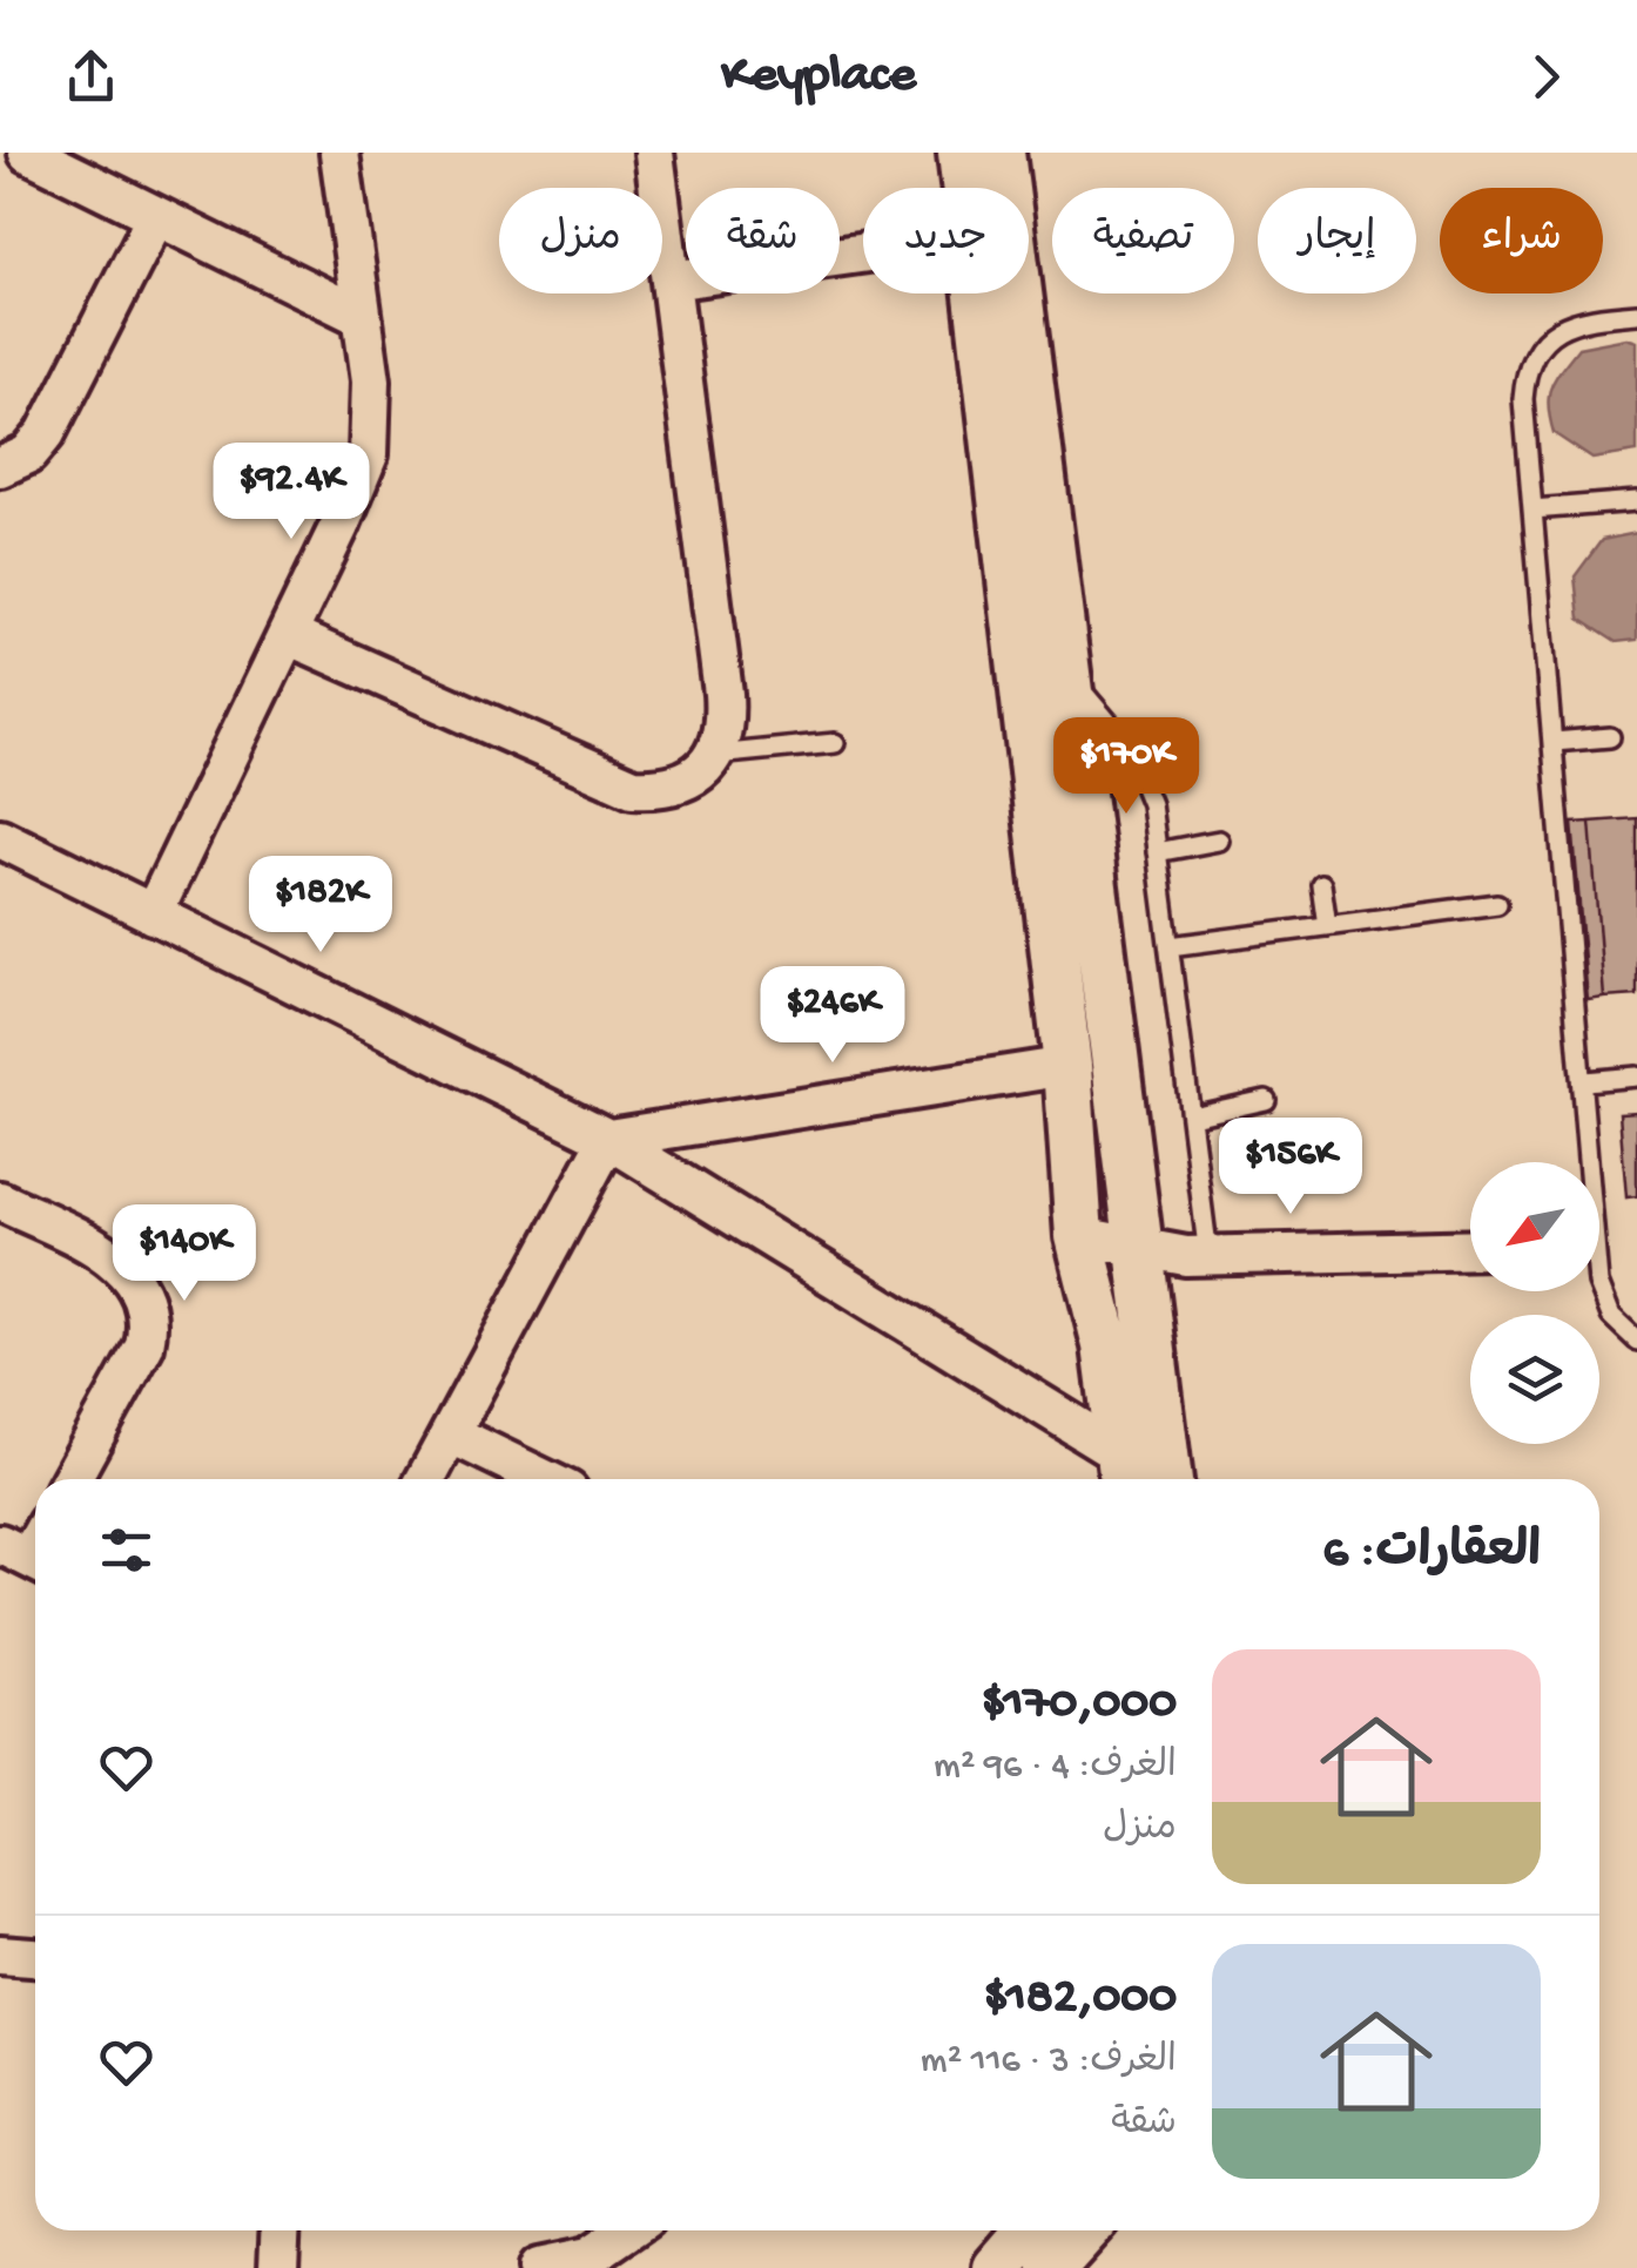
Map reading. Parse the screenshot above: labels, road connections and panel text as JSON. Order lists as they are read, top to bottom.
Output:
{
  "north": "bottom left",
  "page": {
    "header": "Keyplace",
    "chip": [
      "شراء",
      "إيجار",
      "تصفية",
      "جديد",
      "شقة",
      "منزل"
    ],
    "price": [
      "$92.4K",
      "$170K",
      "$182K",
      "$246K",
      "$156K",
      "$140K"
    ],
    "heading": "العقارات: 6",
    "list": [
      {
        "name": "$170,000",
        "note": "الغرف: 4 · 96 m² · منزل"
      },
      {
        "name": "$182,000",
        "note": "الغرف: 3 · 116 m² · شقة"
      }
    ]
  }
}
